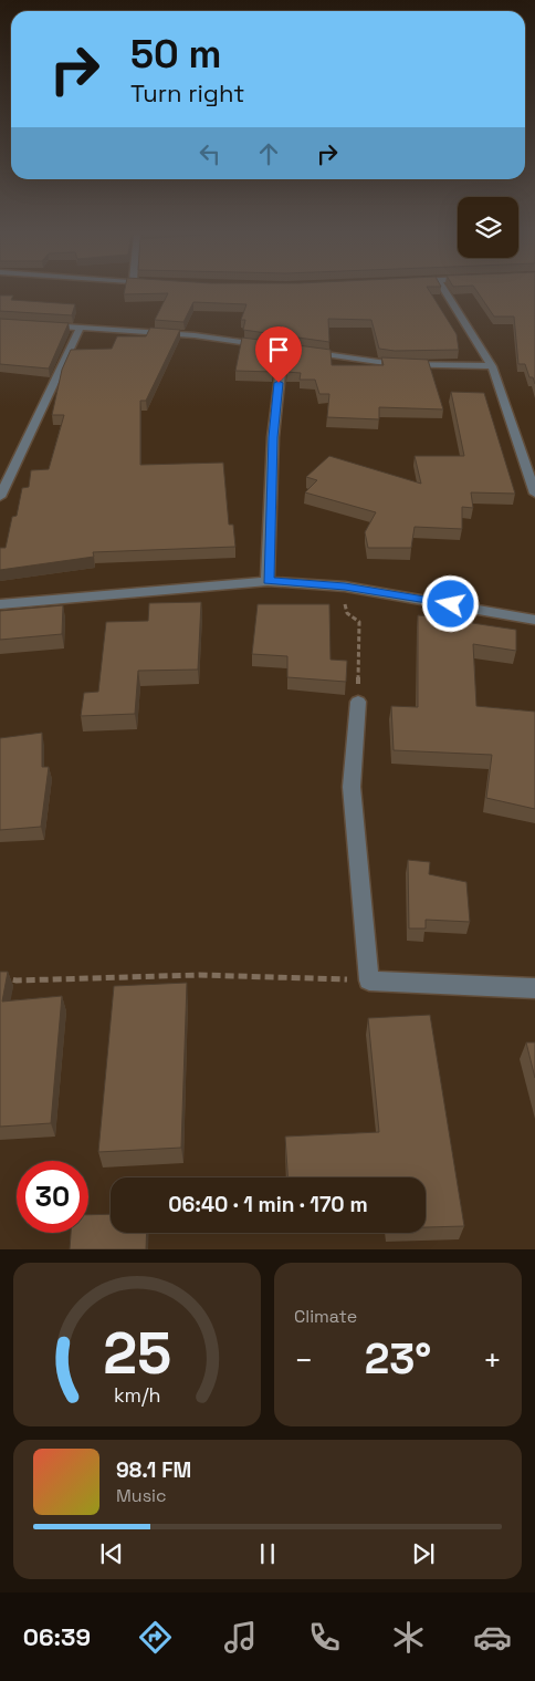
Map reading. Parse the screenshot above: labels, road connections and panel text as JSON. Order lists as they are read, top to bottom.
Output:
{
  "page": {
    "turn": ["50 m", "Turn right"],
    "limit": "30",
    "trip": "06:40 · 1 min · 170 m",
    "tile": "Climate",
    "heat": ["−", "23°", "+"],
    "song": ["98.1 FM", "Music"],
    "tabs": "06:39",
    "gauge": ["25", "km/h"]
  }
}
